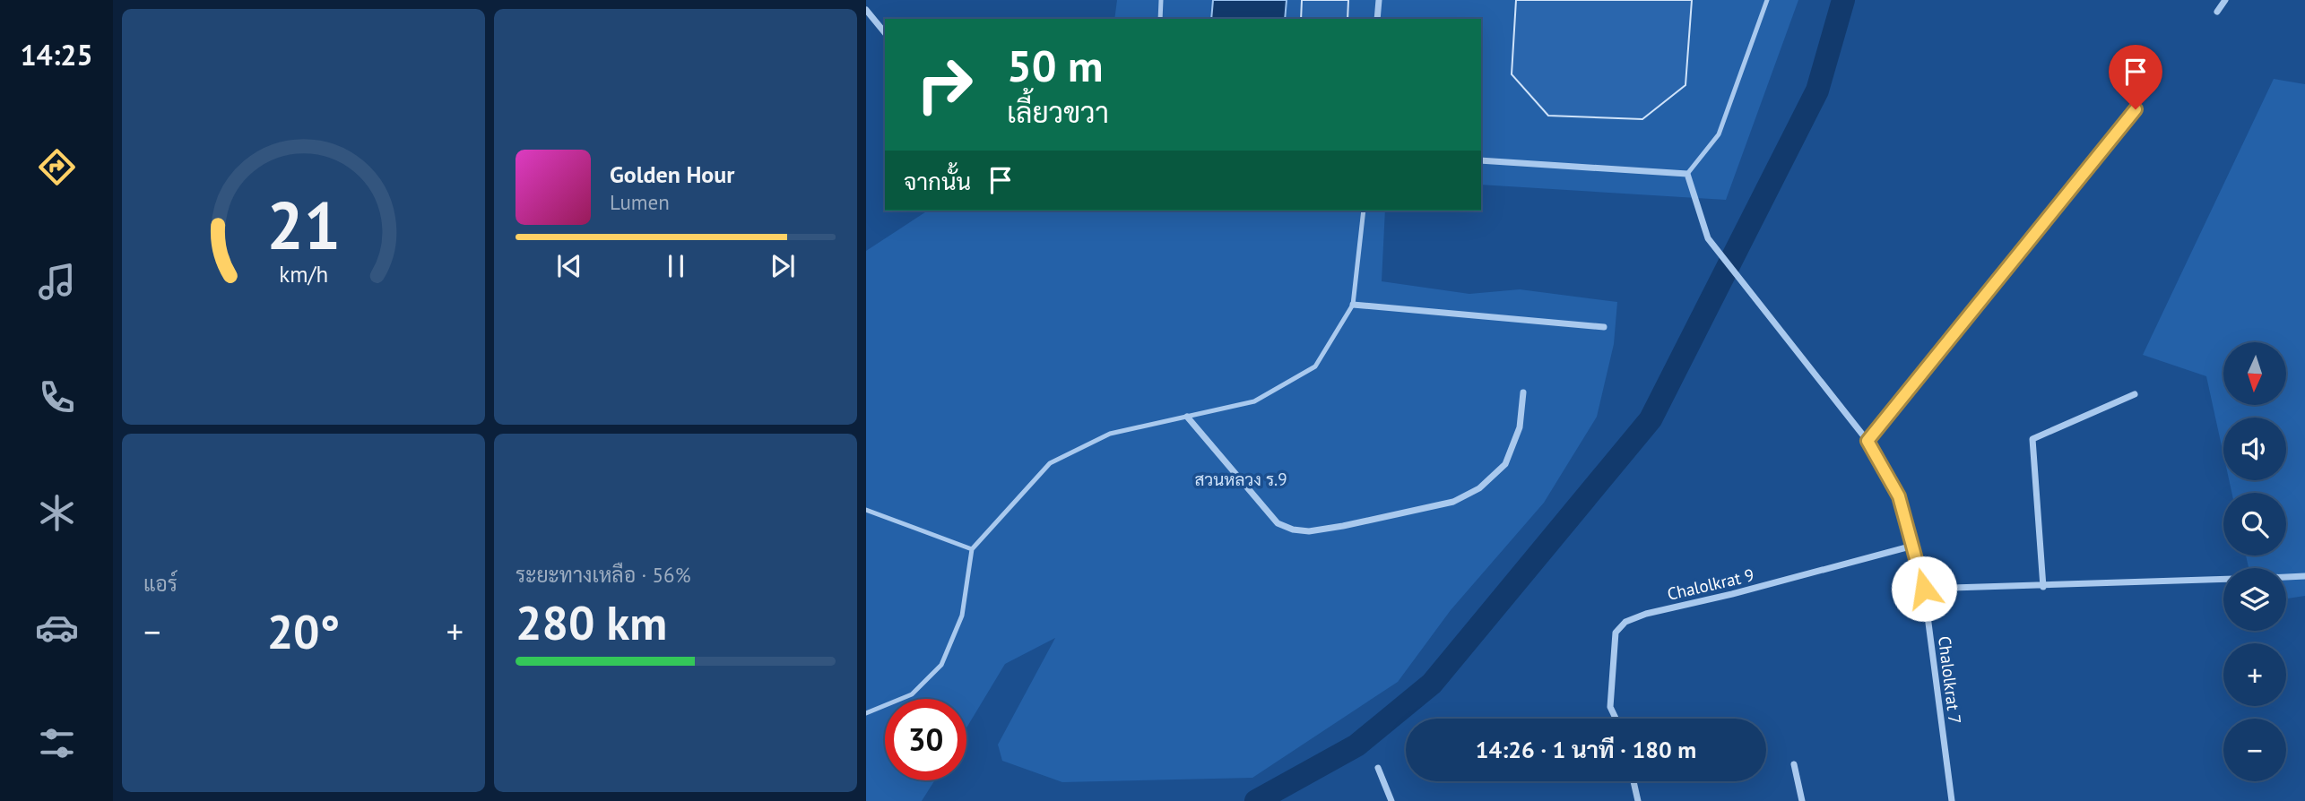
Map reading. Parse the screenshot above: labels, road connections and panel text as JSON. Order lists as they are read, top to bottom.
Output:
{
  "streets": {
    "street": ["Chalolkrat 9", "Chalolkrat 7"]
  },
  "crossings": [
    ["Chalolkrat 9", "Chalolkrat 7"]
  ],
  "parks": ["สวนหลวง ร.9"],
  "north": "bottom",
  "page": {
    "tabs": "14:25",
    "turn": ["50 m", "เลี้ยวขวา"],
    "song": ["Golden Hour", "Lumen"],
    "then": "จากนั้น",
    "map_buttons": ["+", "−"],
    "tile": [
      "แอร์",
      ["ระยะทางเหลือ · 56%", "280 km"]
    ],
    "heat": ["−", "20°", "+"],
    "limit": "30",
    "trip": "14:26 · 1 นาที · 180 m",
    "gauge": ["21", "km/h"]
  }
}
